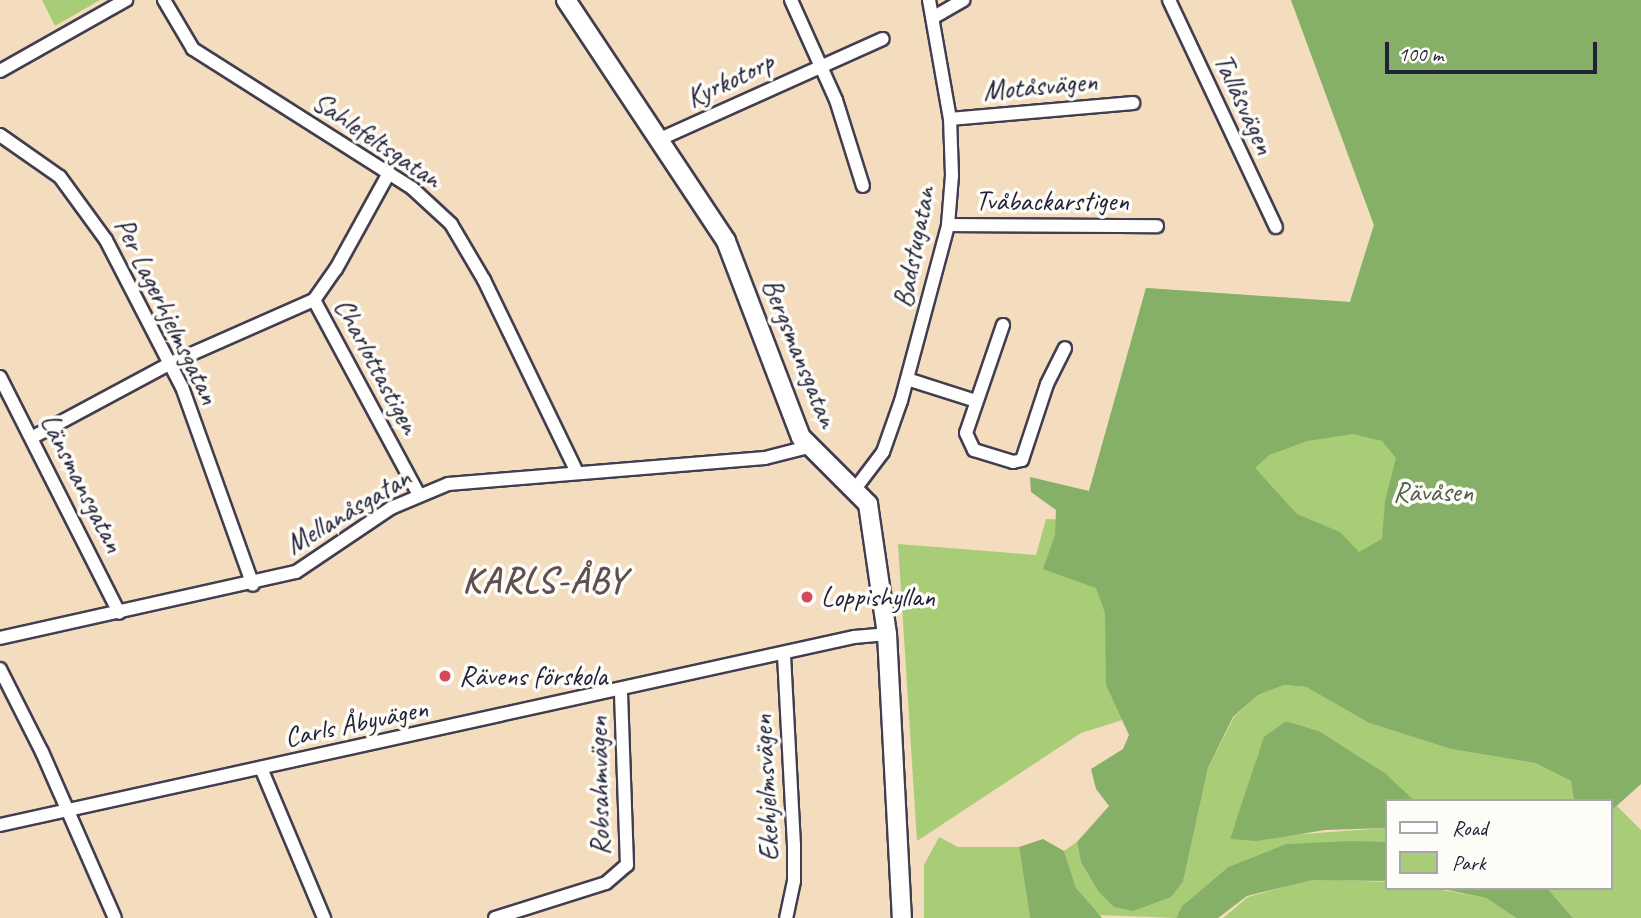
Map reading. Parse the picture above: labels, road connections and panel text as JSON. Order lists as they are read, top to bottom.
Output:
{
  "streets": {
    "street": [
      "Kyrkotorp",
      "Motåsvägen",
      "Tallåsvägen",
      "Sahlefeltsgatan",
      "Tvåbackarstigen",
      "Badstugatan",
      "Per Lagerhjelmsgatan",
      "Bergsmansgatan",
      "Charlottastigen",
      "Länsmansgatan",
      "Mellanåsgatan",
      "Carls Åbyvägen",
      "Robsahmvägen",
      "Ekehjelmsvägen"
    ]
  },
  "crossings": [
    ["Kyrkotorp", "Bergsmansgatan"],
    ["Motåsvägen", "Badstugatan"],
    ["Sahlefeltsgatan", "Mellanåsgatan"],
    ["Tvåbackarstigen", "Badstugatan"],
    ["Badstugatan", "Bergsmansgatan"],
    ["Per Lagerhjelmsgatan", "Mellanåsgatan"],
    ["Bergsmansgatan", "Mellanåsgatan"],
    ["Bergsmansgatan", "Carls Åbyvägen"],
    ["Charlottastigen", "Mellanåsgatan"],
    ["Länsmansgatan", "Mellanåsgatan"],
    ["Carls Åbyvägen", "Robsahmvägen"],
    ["Carls Åbyvägen", "Ekehjelmsvägen"]
  ],
  "districts": ["KARLS-ÅBY"],
  "parks": ["Rävåsen"],
  "places": ["Loppishyllan", "Rävens förskola"],
  "legend": ["Road", "Park"],
  "scale_bar": "100 m"
}
